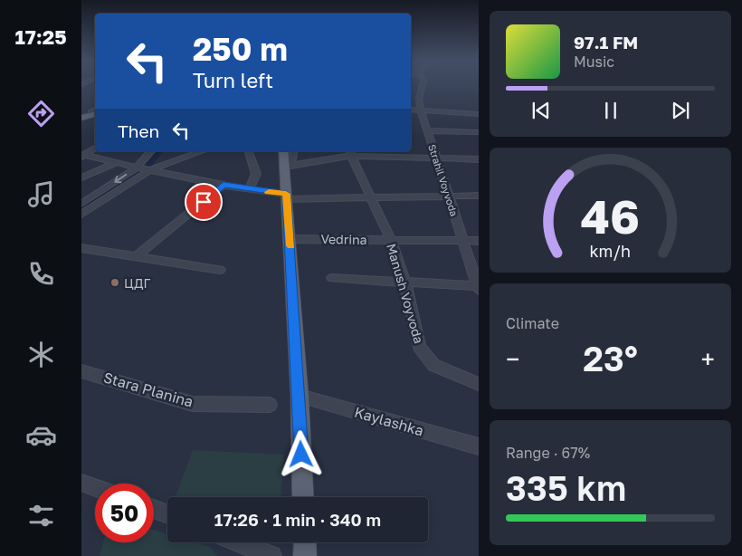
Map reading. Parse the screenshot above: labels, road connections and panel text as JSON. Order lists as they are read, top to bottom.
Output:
{
  "streets": {
    "street": [
      "Strahil Voyvoda",
      "Vedrina",
      "Manush Voyvoda",
      "Stara Planina",
      "Kaylashka"
    ]
  },
  "crossings": [
    ["Strahil Voyvoda", "Vedrina"],
    ["Vedrina", "Manush Voyvoda"]
  ],
  "places": ["ЦДГ"],
  "page": {
    "tabs": "17:25",
    "turn": ["250 m", "Turn left"],
    "song": ["97.1 FM", "Music"],
    "then": "Then",
    "tile": [
      "Climate",
      ["Range · 67%", "335 km"]
    ],
    "heat": ["−", "23°", "+"],
    "limit": "50",
    "trip": "17:26 · 1 min · 340 m",
    "gauge": ["46", "km/h"]
  }
}
